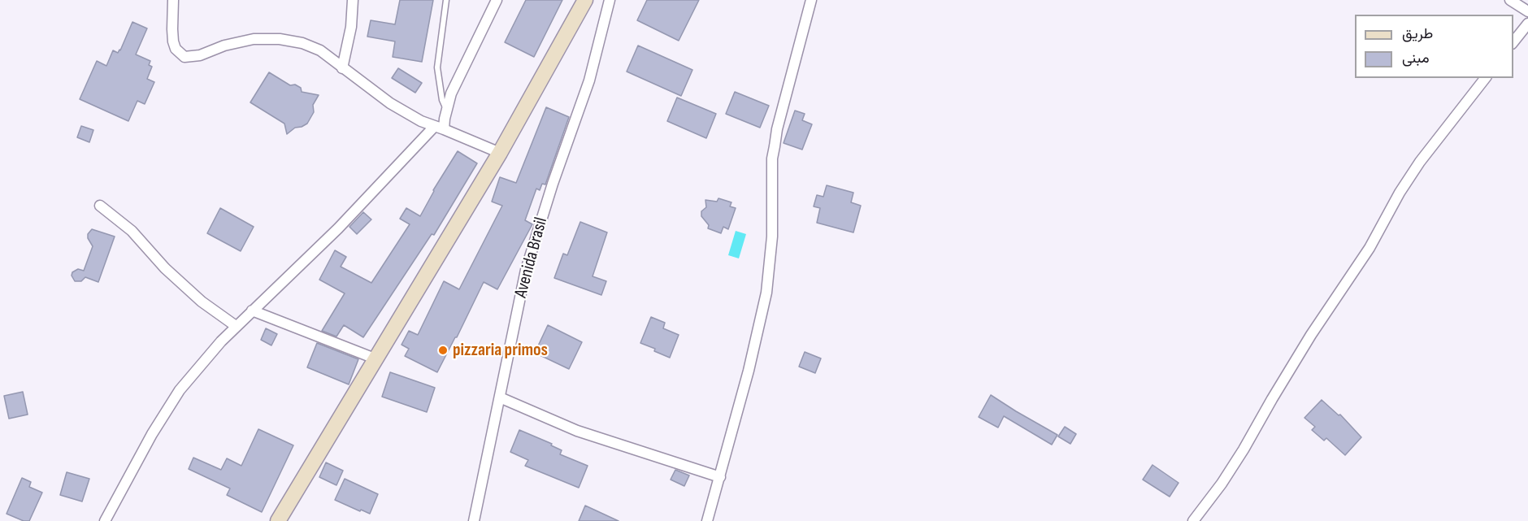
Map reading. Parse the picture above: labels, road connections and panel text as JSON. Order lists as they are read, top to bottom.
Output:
{
  "streets": {
    "street": ["Avenida Brasil"]
  },
  "places": ["pizzaria primos"],
  "legend": ["طريق", "مبنى"]
}
